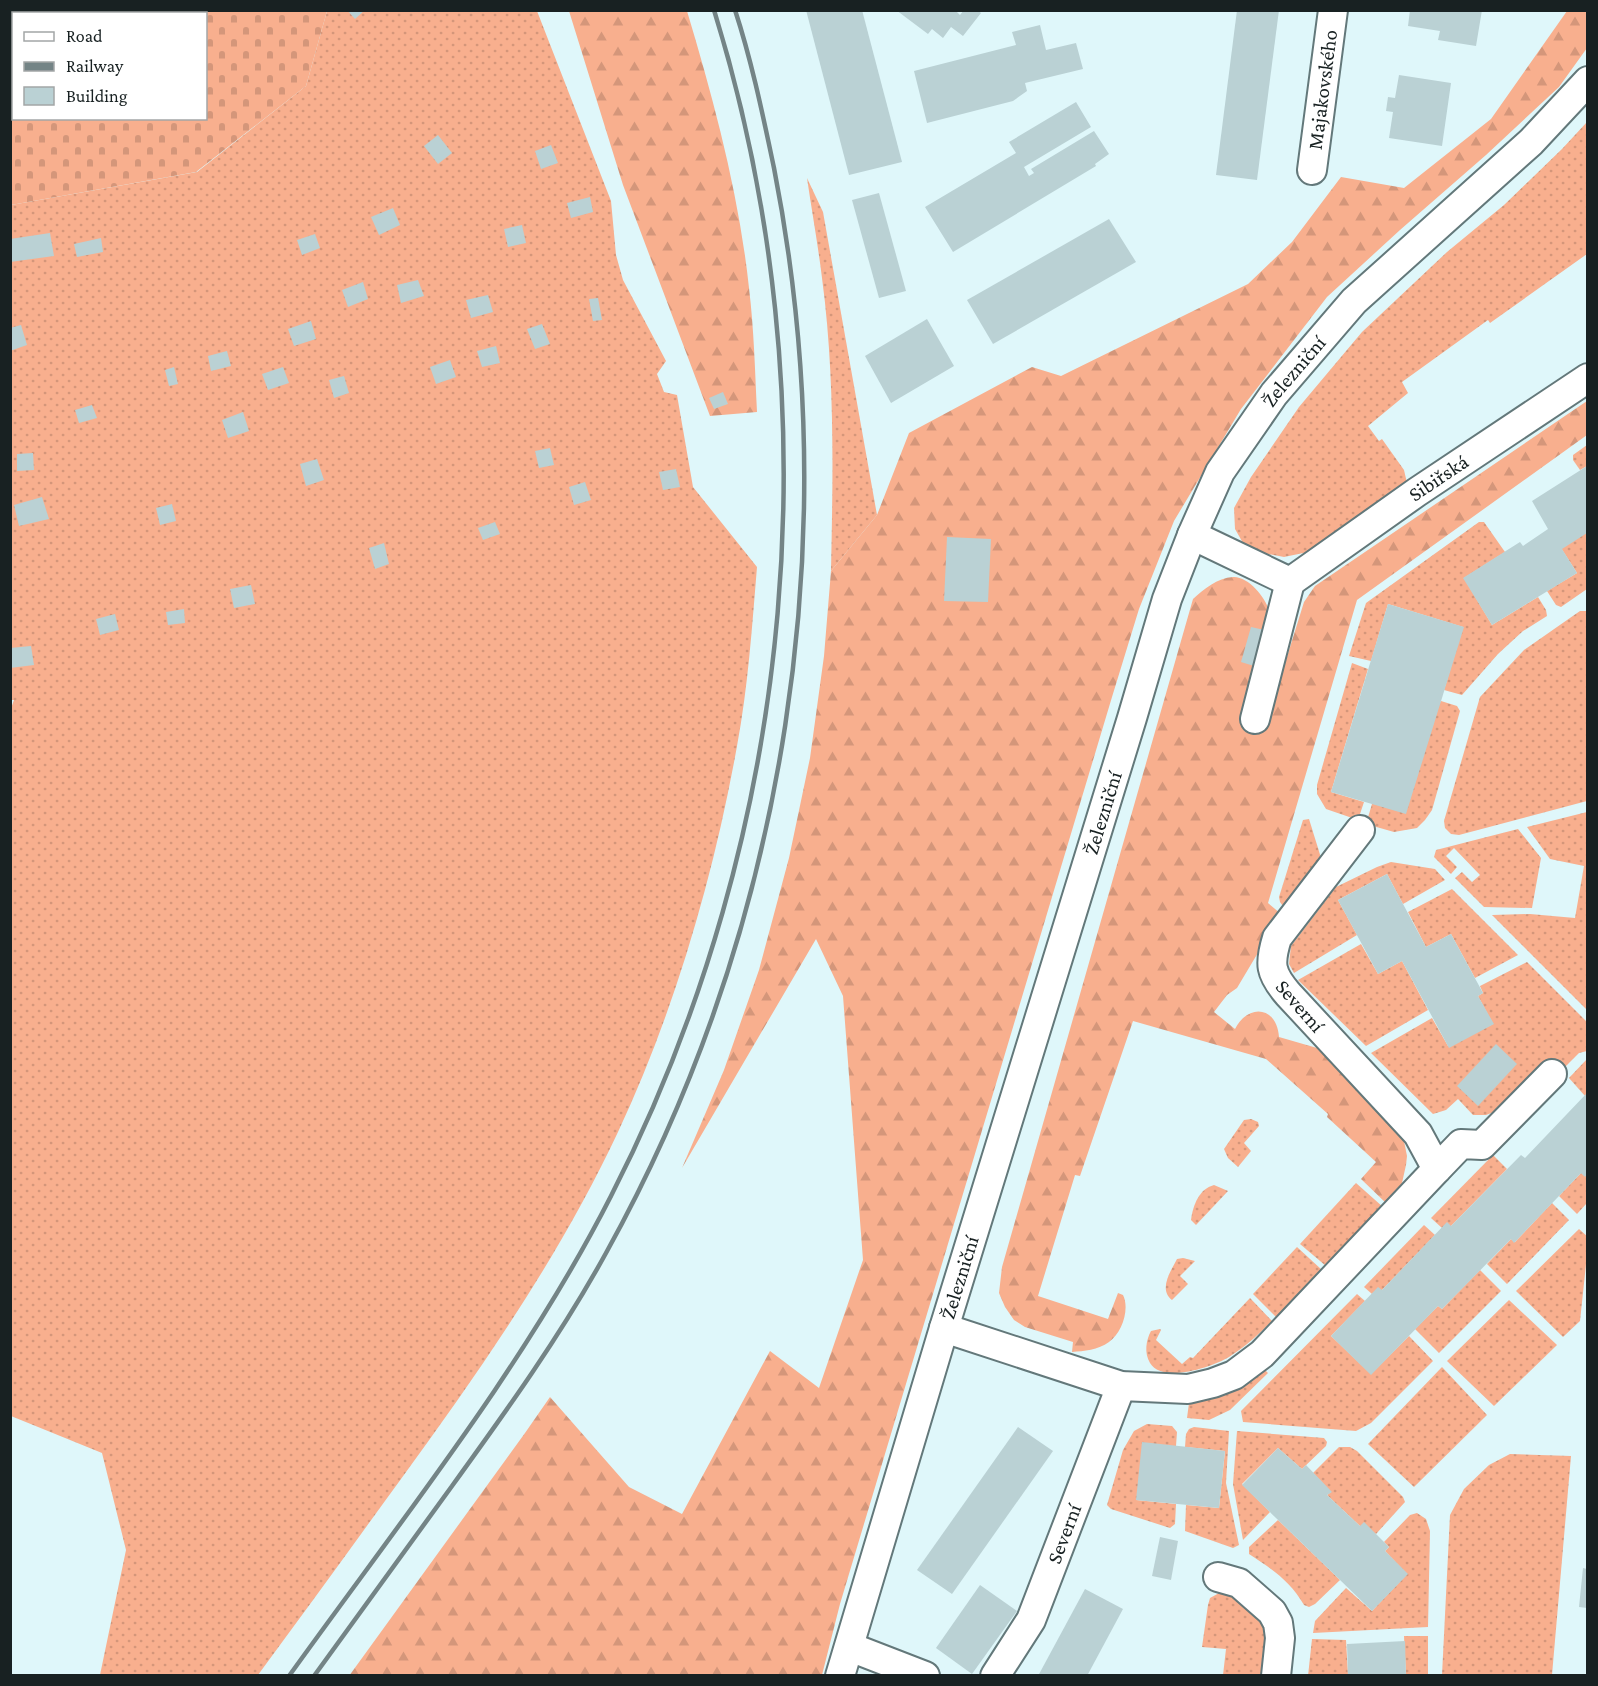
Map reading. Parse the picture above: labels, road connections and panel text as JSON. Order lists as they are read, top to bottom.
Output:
{
  "streets": {
    "street": [
      "Majakovského",
      "Železniční",
      "Sibiřská",
      "Severní"
    ]
  },
  "legend": ["Road", "Railway", "Building"]
}
